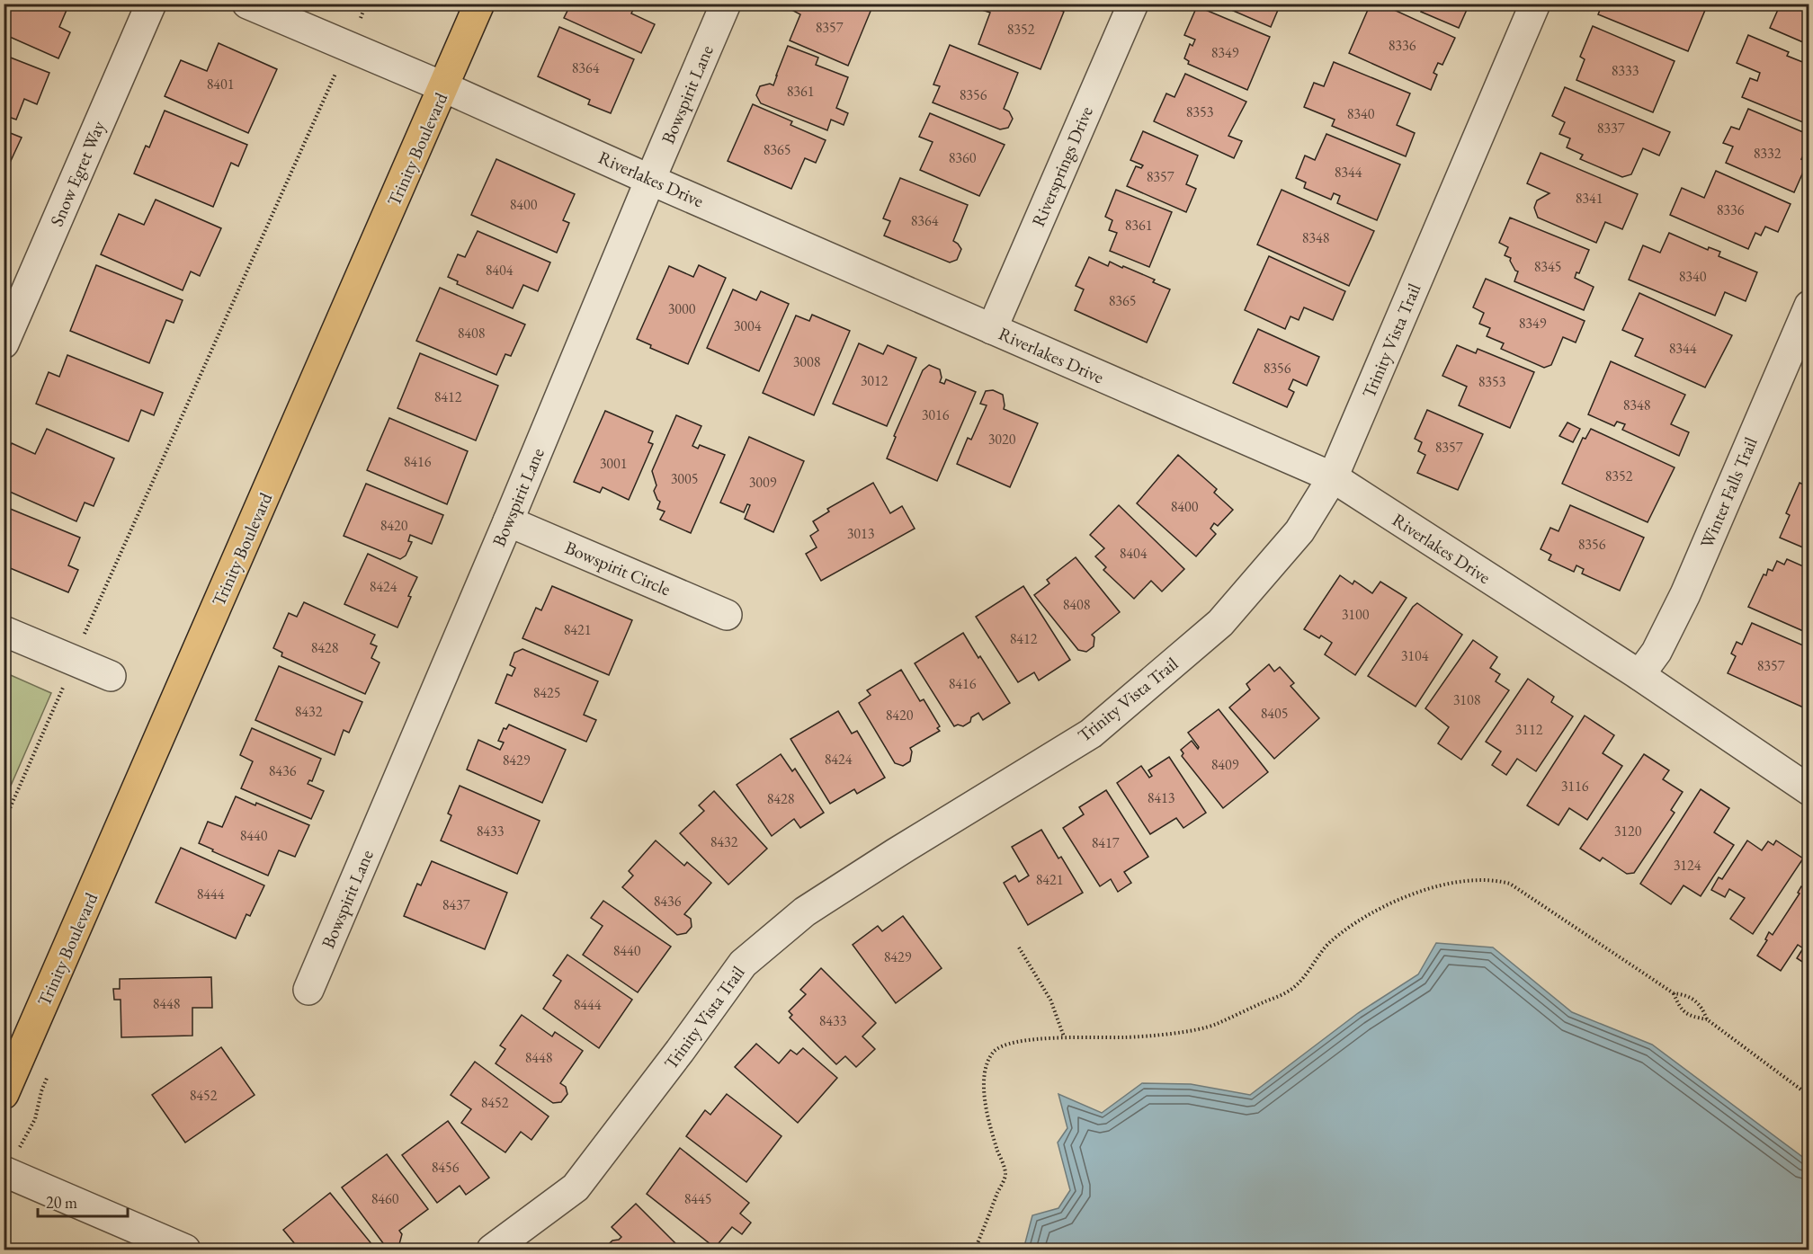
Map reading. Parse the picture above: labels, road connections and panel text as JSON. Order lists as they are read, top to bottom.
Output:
{
  "streets": {
    "main road": ["Trinity Boulevard"],
    "street": [
      "Bowspirit Lane",
      "Riversprings Drive",
      "Snow Egret Way",
      "Riverlakes Drive",
      "Trinity Vista Trail",
      "Winter Falls Trail",
      "Bowspirit Circle"
    ]
  },
  "crossings": [
    ["Bowspirit Lane", "Riverlakes Drive"],
    ["Bowspirit Lane", "Bowspirit Circle"],
    ["Trinity Boulevard", "Riverlakes Drive"],
    ["Riversprings Drive", "Riverlakes Drive"],
    ["Riverlakes Drive", "Trinity Vista Trail"],
    ["Riverlakes Drive", "Winter Falls Trail"]
  ],
  "house_numbers": [
    "8357",
    "8352",
    "8336",
    "8349",
    "8364",
    "8333",
    "8401",
    "8361",
    "8356",
    "8353",
    "8340",
    "8337",
    "8365",
    "8332",
    "8360",
    "8344",
    "8357",
    "8341",
    "8400",
    "8336",
    "8364",
    "8361",
    "8348",
    "8345",
    "8404",
    "8340",
    "8365",
    "3000",
    "8349",
    "3004",
    "8408",
    "8344",
    "3008",
    "8356",
    "3012",
    "8353",
    "8412",
    "8348",
    "3016",
    "3020",
    "8357",
    "8416",
    "3001",
    "8352",
    "3005",
    "3009",
    "8400",
    "8420",
    "3013",
    "8356",
    "8404",
    "8424",
    "8408",
    "3100",
    "8421",
    "8412",
    "8428",
    "3104",
    "8357",
    "8416",
    "8425",
    "3108",
    "8432",
    "8405",
    "8420",
    "3112",
    "8424",
    "8429",
    "8409",
    "8436",
    "3116",
    "8413",
    "8428",
    "8433",
    "3120",
    "8440",
    "8432",
    "8417",
    "3124",
    "8421",
    "8444",
    "8436",
    "8437",
    "8440",
    "8429",
    "8448",
    "8444",
    "8433",
    "8448",
    "8452",
    "8452",
    "8456",
    "8460",
    "8445"
  ],
  "scale_bar": "20 m"
}
